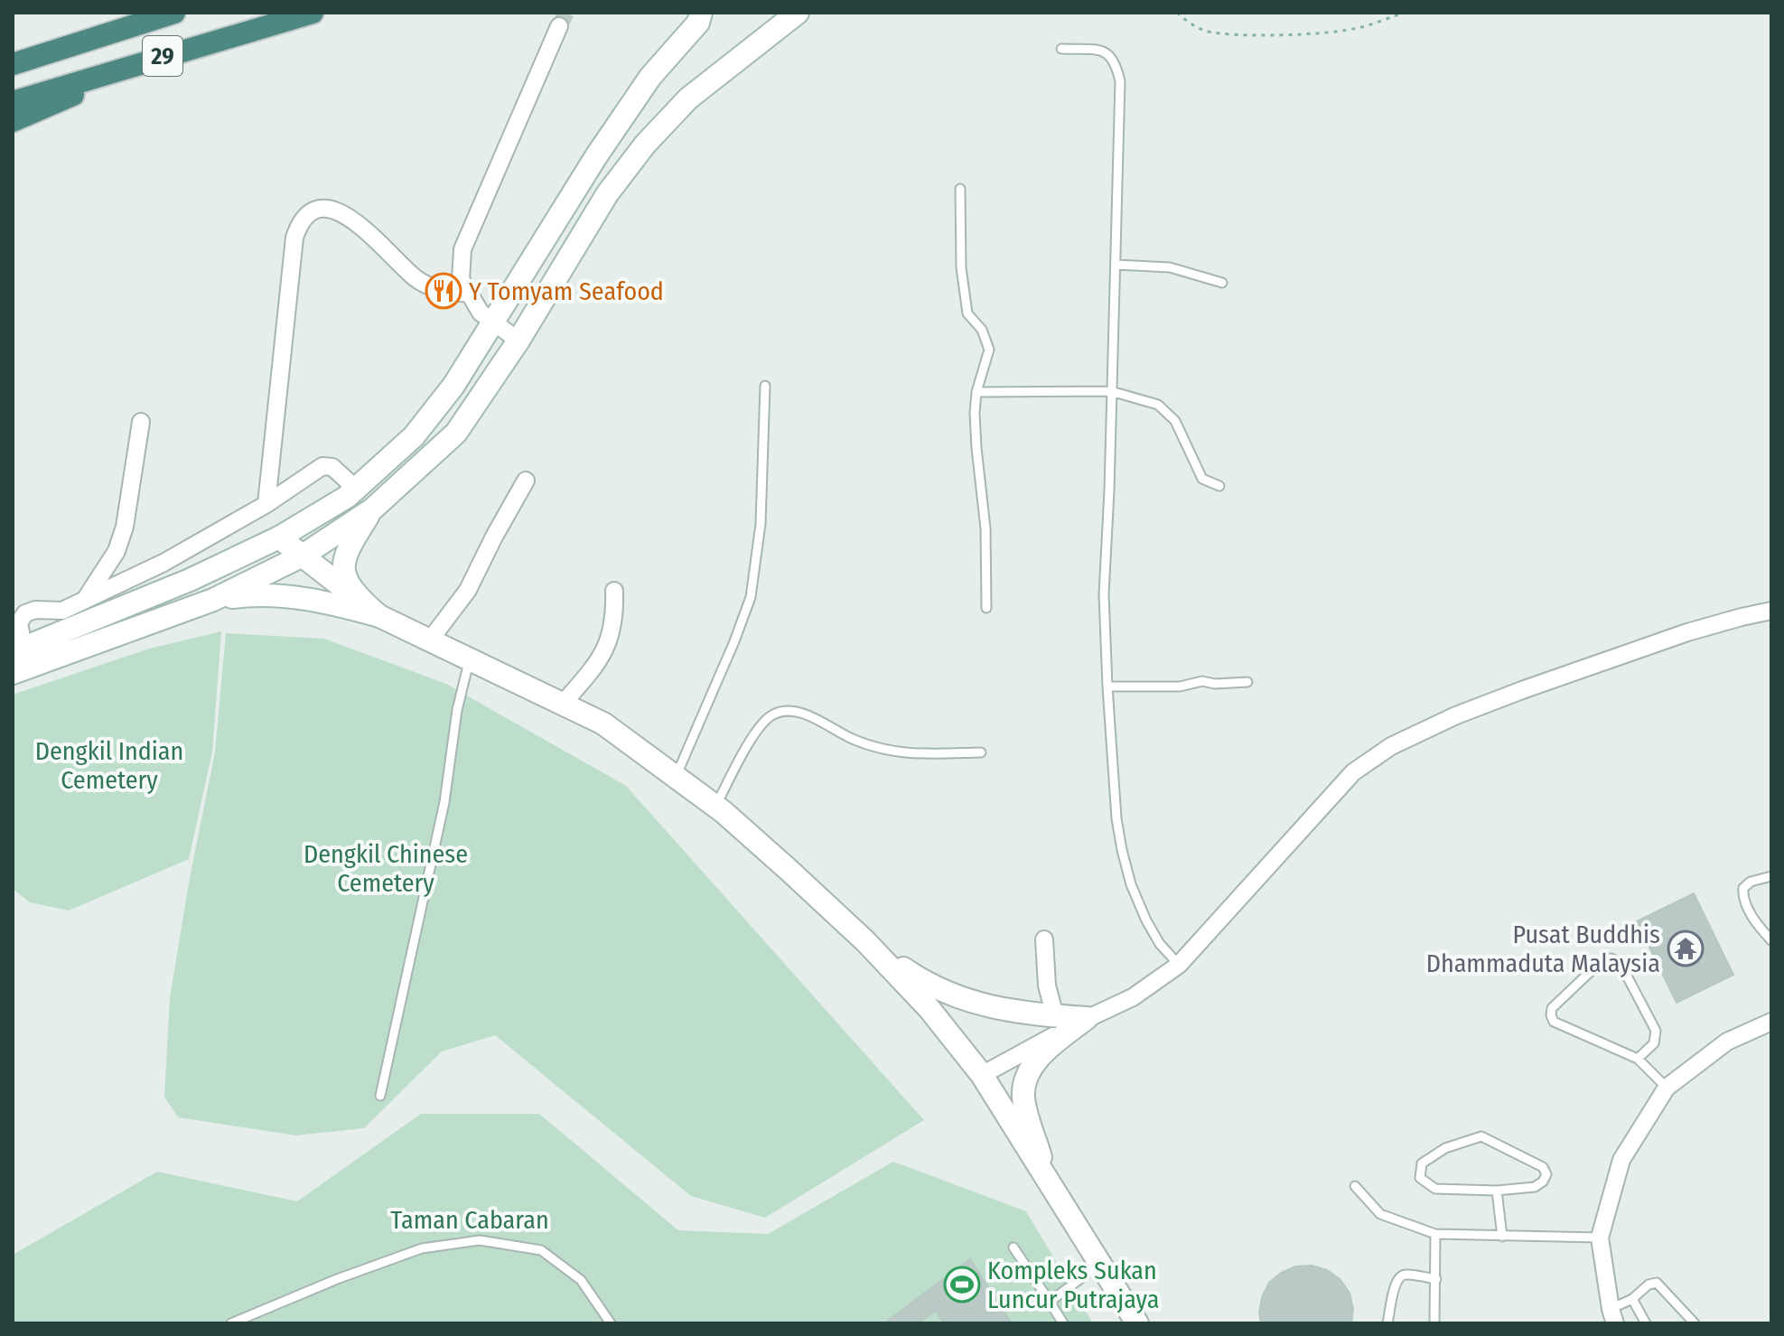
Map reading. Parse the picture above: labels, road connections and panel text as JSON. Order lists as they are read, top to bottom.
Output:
{
  "streets": {
    "highway": ["29"]
  },
  "parks": ["Dengkil Indian Cemetery", "Dengkil Chinese Cemetery", "Taman Cabaran"],
  "places": {
    "restaurant": ["Y Tomyam Seafood"],
    "temple": ["Pusat Buddhis Dhammaduta Malaysia"],
    "sports": ["Kompleks Sukan Luncur Putrajaya"]
  }
}
